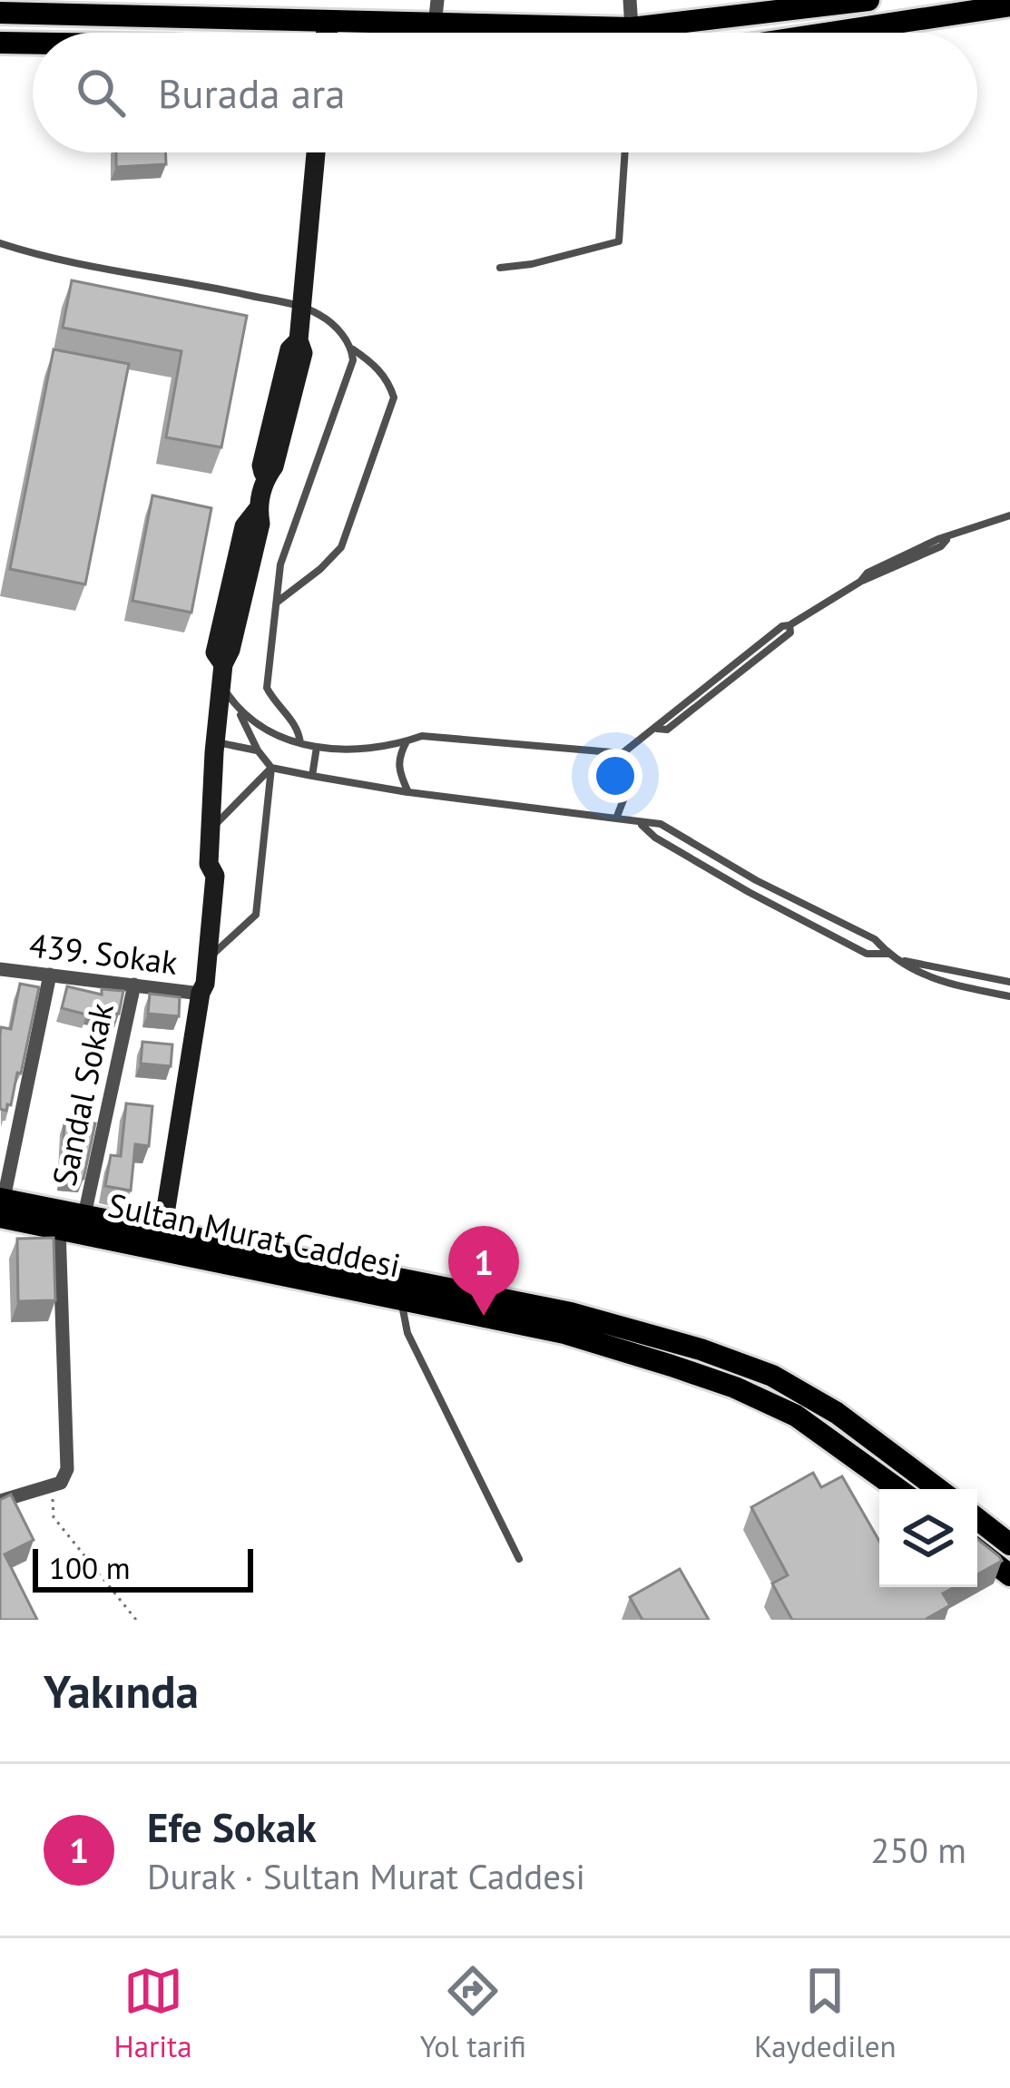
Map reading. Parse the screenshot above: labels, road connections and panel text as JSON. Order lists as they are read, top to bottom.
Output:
{
  "streets": {
    "main road": ["Sultan Murat Caddesi"],
    "street": ["439. Sokak", "Sandal Sokak"]
  },
  "crossings": [
    ["439. Sokak", "Sandal Sokak"],
    ["Sandal Sokak", "Sultan Murat Caddesi"]
  ],
  "scale_bar": "100 m",
  "page": {
    "search": "Burada ara",
    "pins": "1",
    "scale": "100 m",
    "heading": "Yakında",
    "list": [
      {
        "mark": "1",
        "name": "Efe Sokak",
        "note": "Durak · Sultan Murat Caddesi",
        "value": "250 m"
      }
    ],
    "nav": ["Harita", "Yol tarifi", "Kaydedilen"]
  }
}
